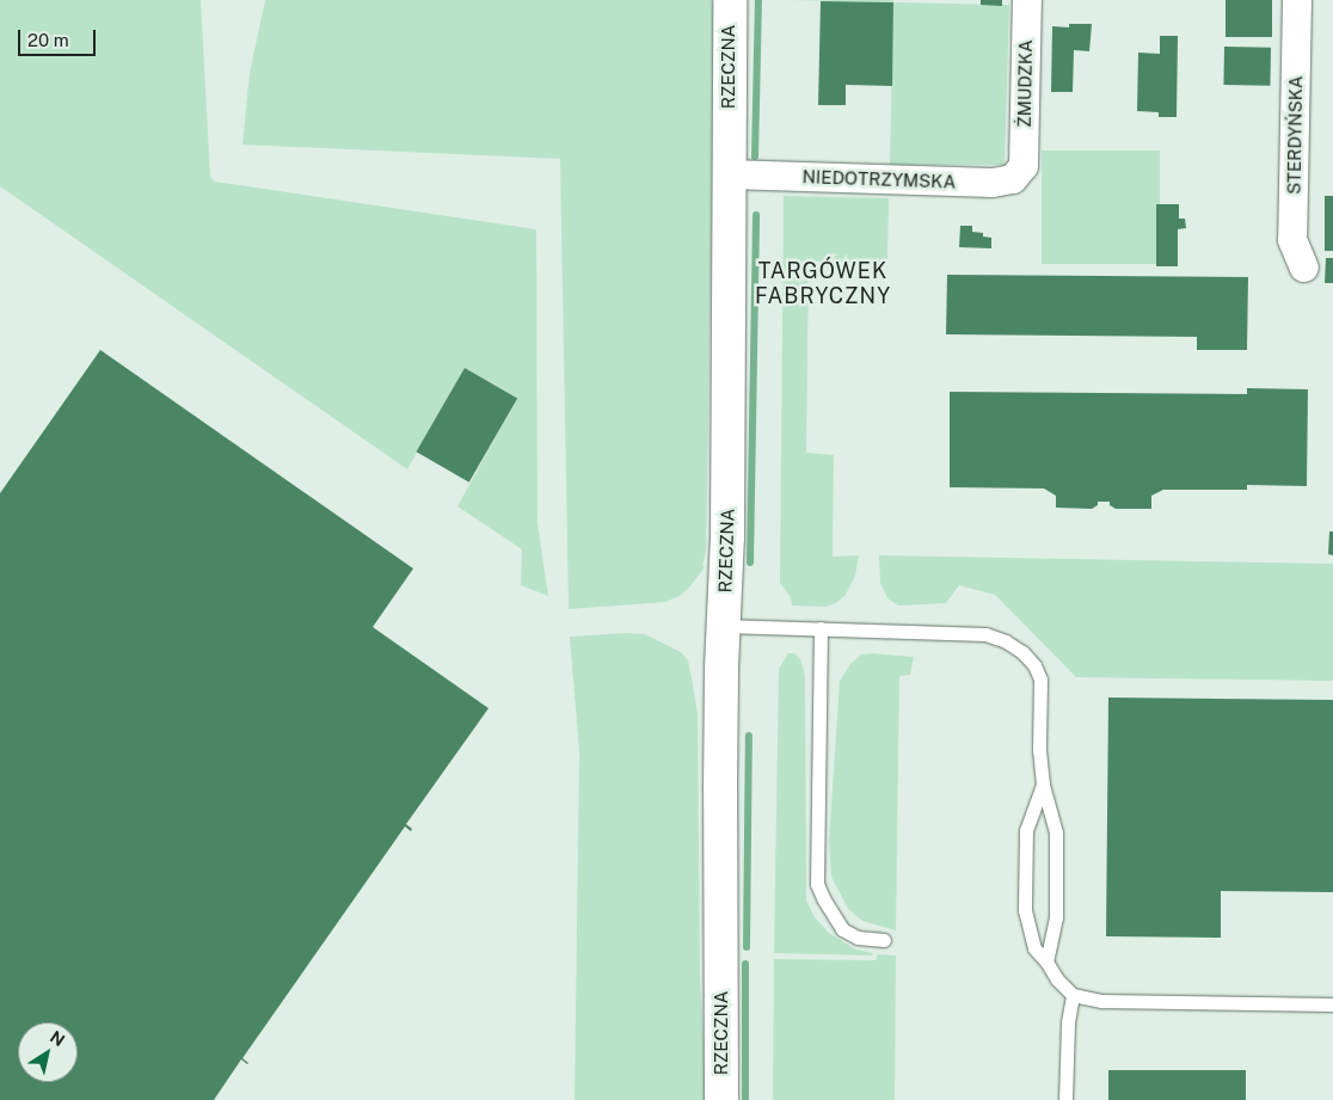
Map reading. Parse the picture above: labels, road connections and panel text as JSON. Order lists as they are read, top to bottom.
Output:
{
  "streets": {
    "street": [
      "RZECZNA",
      "ŻMUDZKA",
      "STERDYŃSKA",
      "NIEDOTRZYMSKA"
    ]
  },
  "crossings": [
    ["RZECZNA", "NIEDOTRZYMSKA"],
    ["ŻMUDZKA", "NIEDOTRZYMSKA"]
  ],
  "districts": ["TARGÓWEK FABRYCZNY"],
  "scale_bar": "20 m",
  "north": "top right"
}
